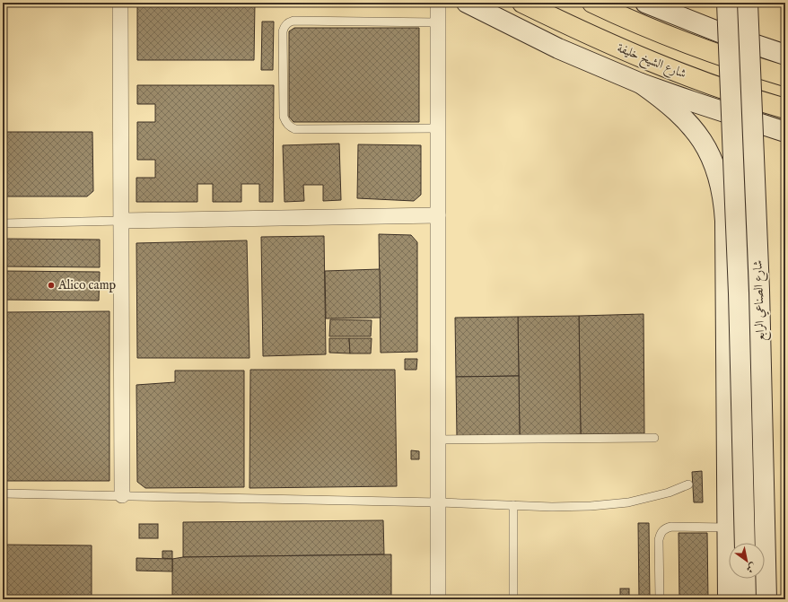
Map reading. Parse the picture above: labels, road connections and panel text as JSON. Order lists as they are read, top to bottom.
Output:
{
  "streets": {
    "highway": ["شارع الشيخ خليفة"],
    "main road": ["شارع الصناعي الرابع"]
  },
  "places": ["Alico camp"],
  "north": "bottom right"
}
